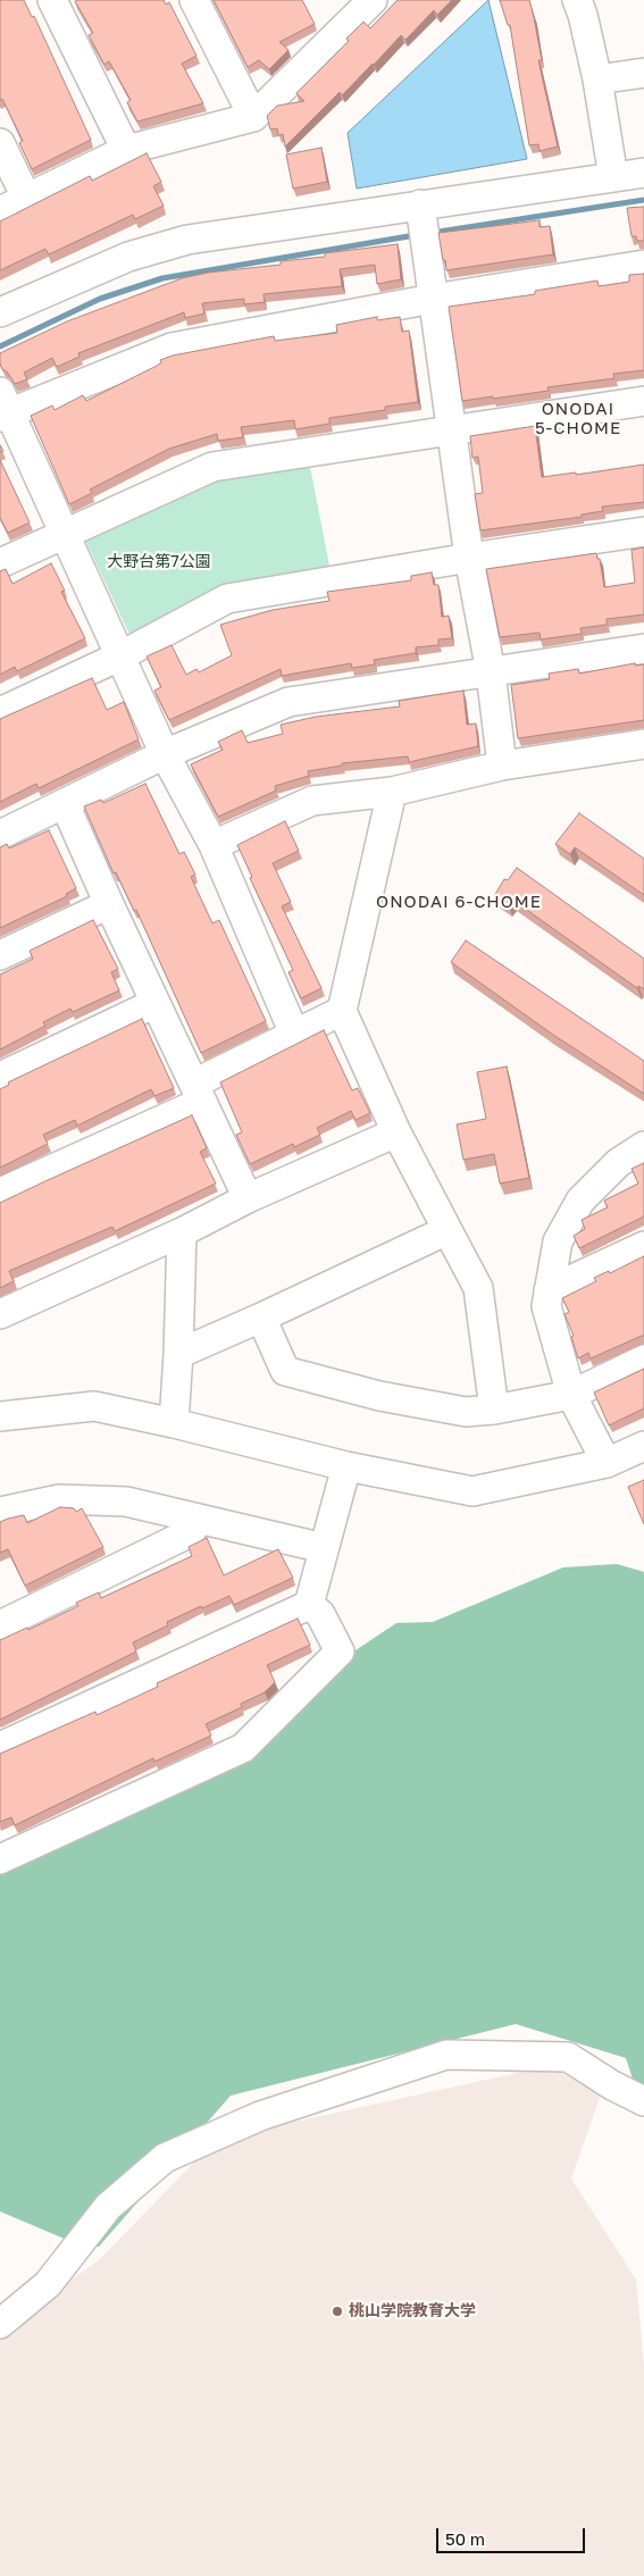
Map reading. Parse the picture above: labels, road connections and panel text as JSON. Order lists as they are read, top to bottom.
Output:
{
  "districts": ["ONODAI 5-CHOME", "ONODAI 6-CHOME"],
  "parks": ["大野台第7公園"],
  "places": ["桃山学院教育大学"],
  "scale_bar": "50 m"
}
